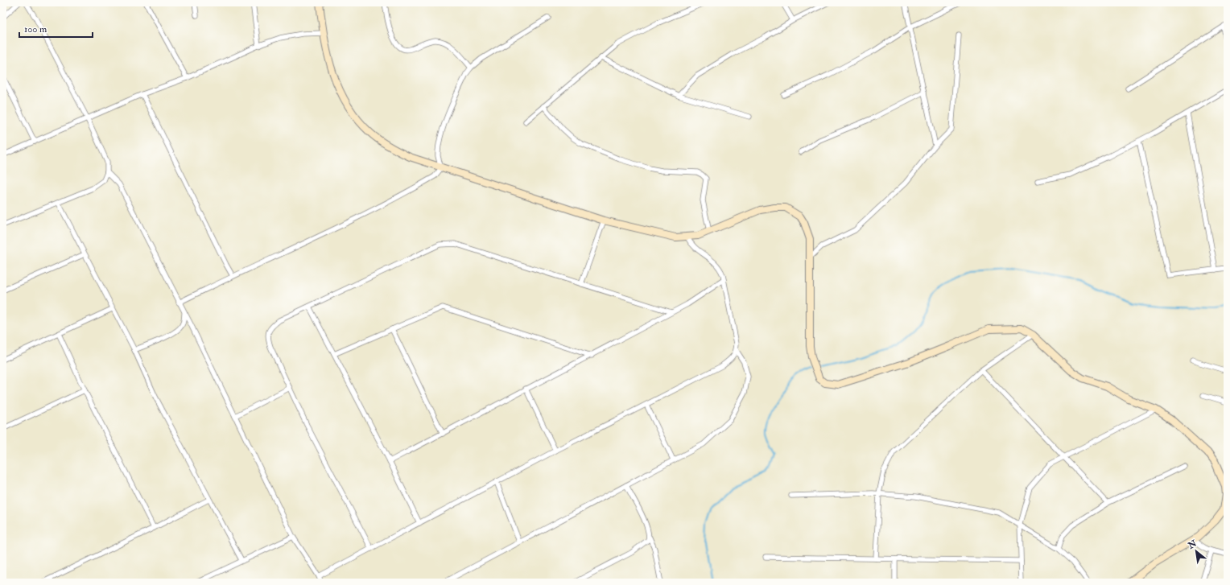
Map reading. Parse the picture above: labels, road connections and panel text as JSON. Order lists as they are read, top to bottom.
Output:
{
  "scale_bar": "100 m",
  "north": "top left"
}
